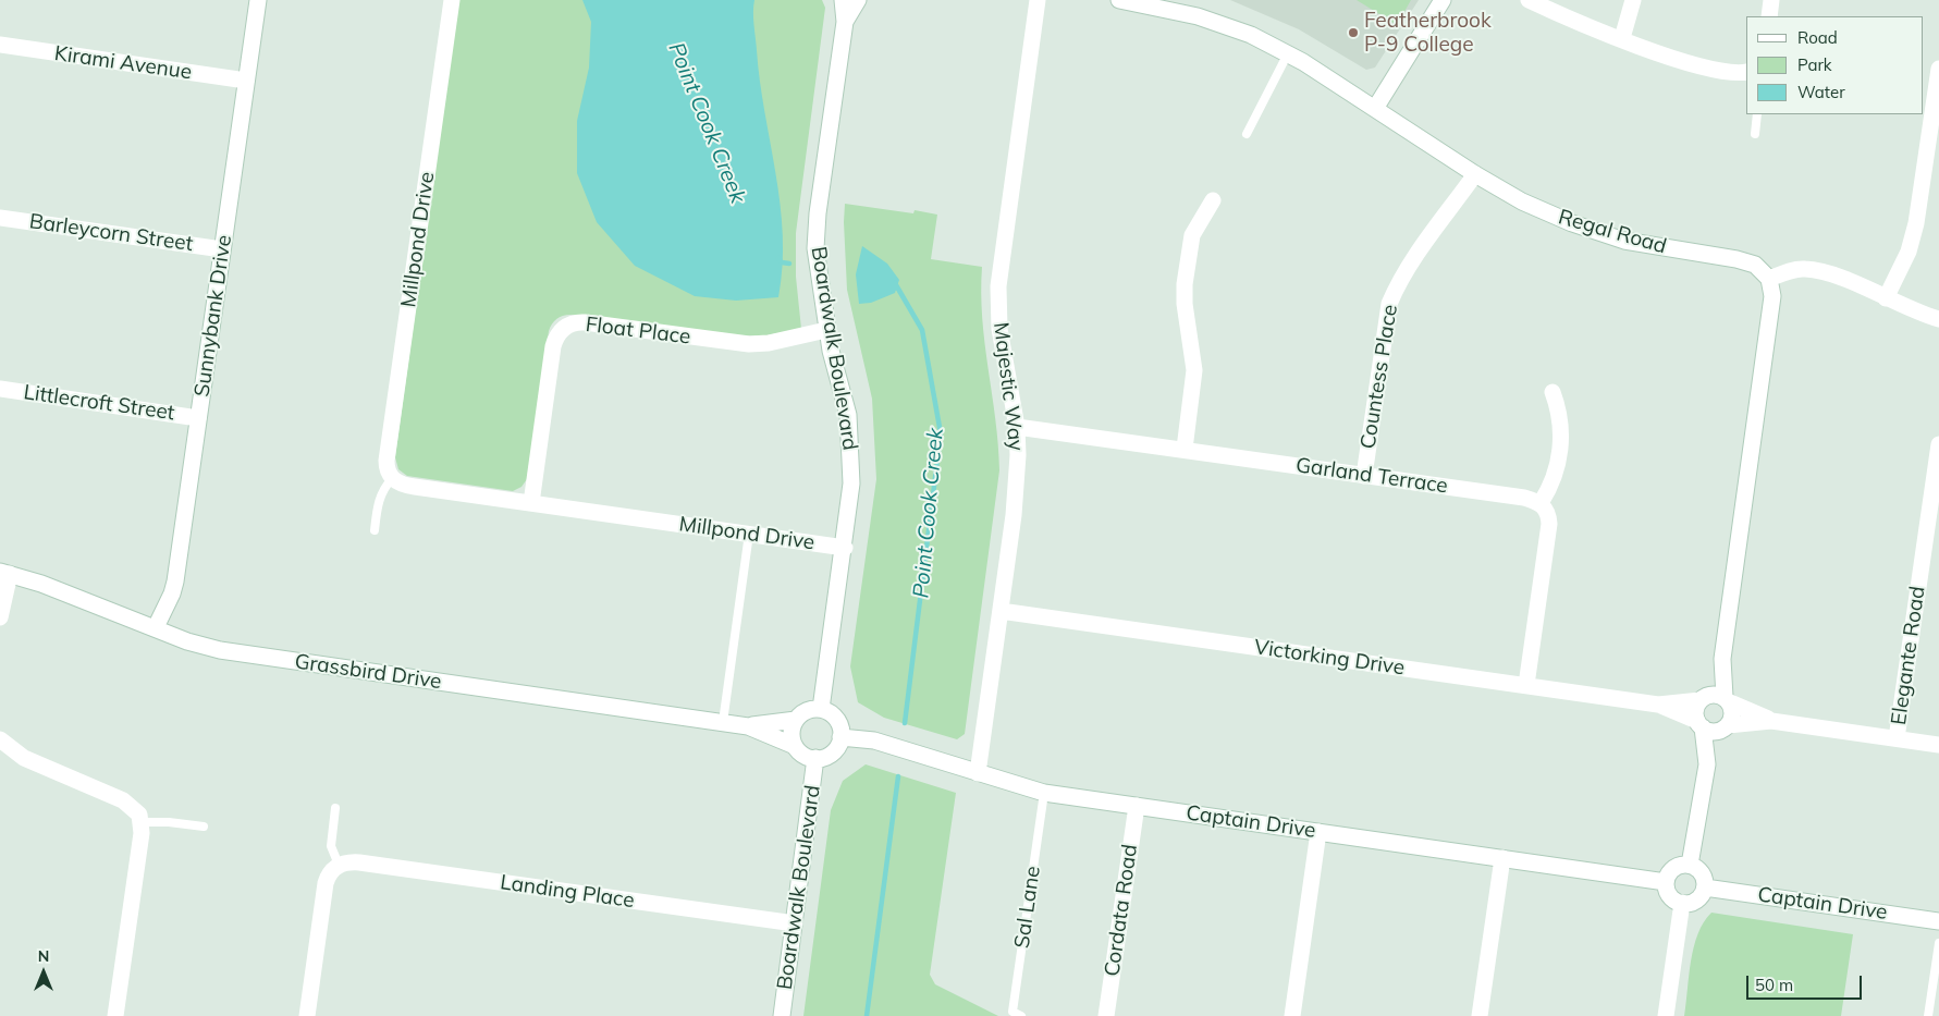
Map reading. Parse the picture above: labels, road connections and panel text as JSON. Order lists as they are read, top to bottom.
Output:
{
  "streets": {
    "street": [
      "Kirami Avenue",
      "Regal Road",
      "Barleycorn Street",
      "Millpond Drive",
      "Sunnybank Drive",
      "Float Place",
      "Boardwalk Boulevard",
      "Countess Place",
      "Majestic Way",
      "Littlecroft Street",
      "Garland Terrace",
      "Elegante Road",
      "Victorking Drive",
      "Grassbird Drive",
      "Captain Drive",
      "Landing Place",
      "Cordata Road"
    ],
    "lane": ["Sal Lane"]
  },
  "crossings": [
    ["Kirami Avenue", "Sunnybank Drive"],
    ["Regal Road", "Countess Place"],
    ["Barleycorn Street", "Sunnybank Drive"],
    ["Millpond Drive", "Float Place"],
    ["Millpond Drive", "Boardwalk Boulevard"],
    ["Sunnybank Drive", "Littlecroft Street"],
    ["Sunnybank Drive", "Grassbird Drive"],
    ["Float Place", "Boardwalk Boulevard"],
    ["Boardwalk Boulevard", "Grassbird Drive"],
    ["Boardwalk Boulevard", "Captain Drive"],
    ["Boardwalk Boulevard", "Landing Place"],
    ["Countess Place", "Garland Terrace"],
    ["Majestic Way", "Garland Terrace"],
    ["Majestic Way", "Victorking Drive"],
    ["Majestic Way", "Captain Drive"],
    ["Grassbird Drive", "Captain Drive"],
    ["Captain Drive", "Sal Lane"],
    ["Captain Drive", "Cordata Road"]
  ],
  "water": ["Point Cook Creek"],
  "places": ["Featherbrook P-9 College"],
  "legend": ["Road", "Park", "Water"],
  "scale_bar": "50 m",
  "north": "top"
}
